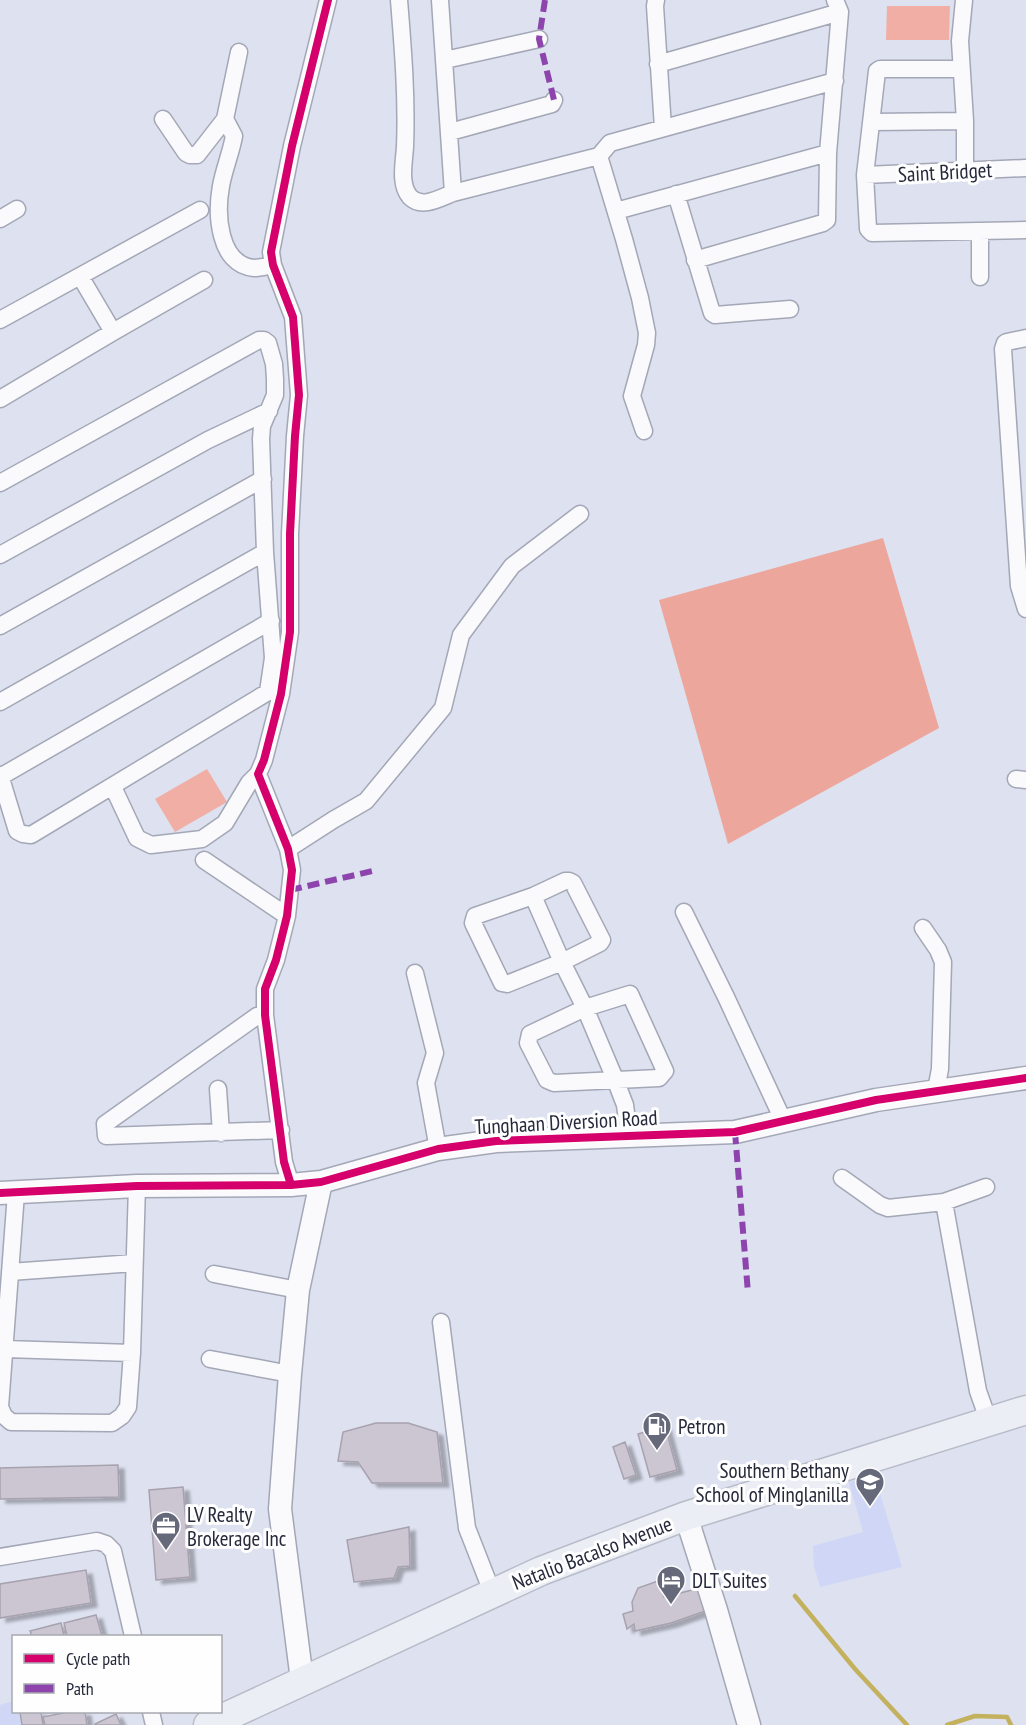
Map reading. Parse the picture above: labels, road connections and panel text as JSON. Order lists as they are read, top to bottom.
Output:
{
  "streets": {
    "highway": ["Natalio Bacalso Avenue"],
    "street": ["Saint Bridget", "Tunghaan Diversion Road"]
  },
  "places": {
    "fuel station": ["Petron"],
    "school or university": ["Southern Bethany School of Minglanilla"],
    "office": ["LV Realty Brokerage Inc"],
    "hotel": ["DLT Suites"]
  },
  "legend": ["Cycle path", "Path"]
}
